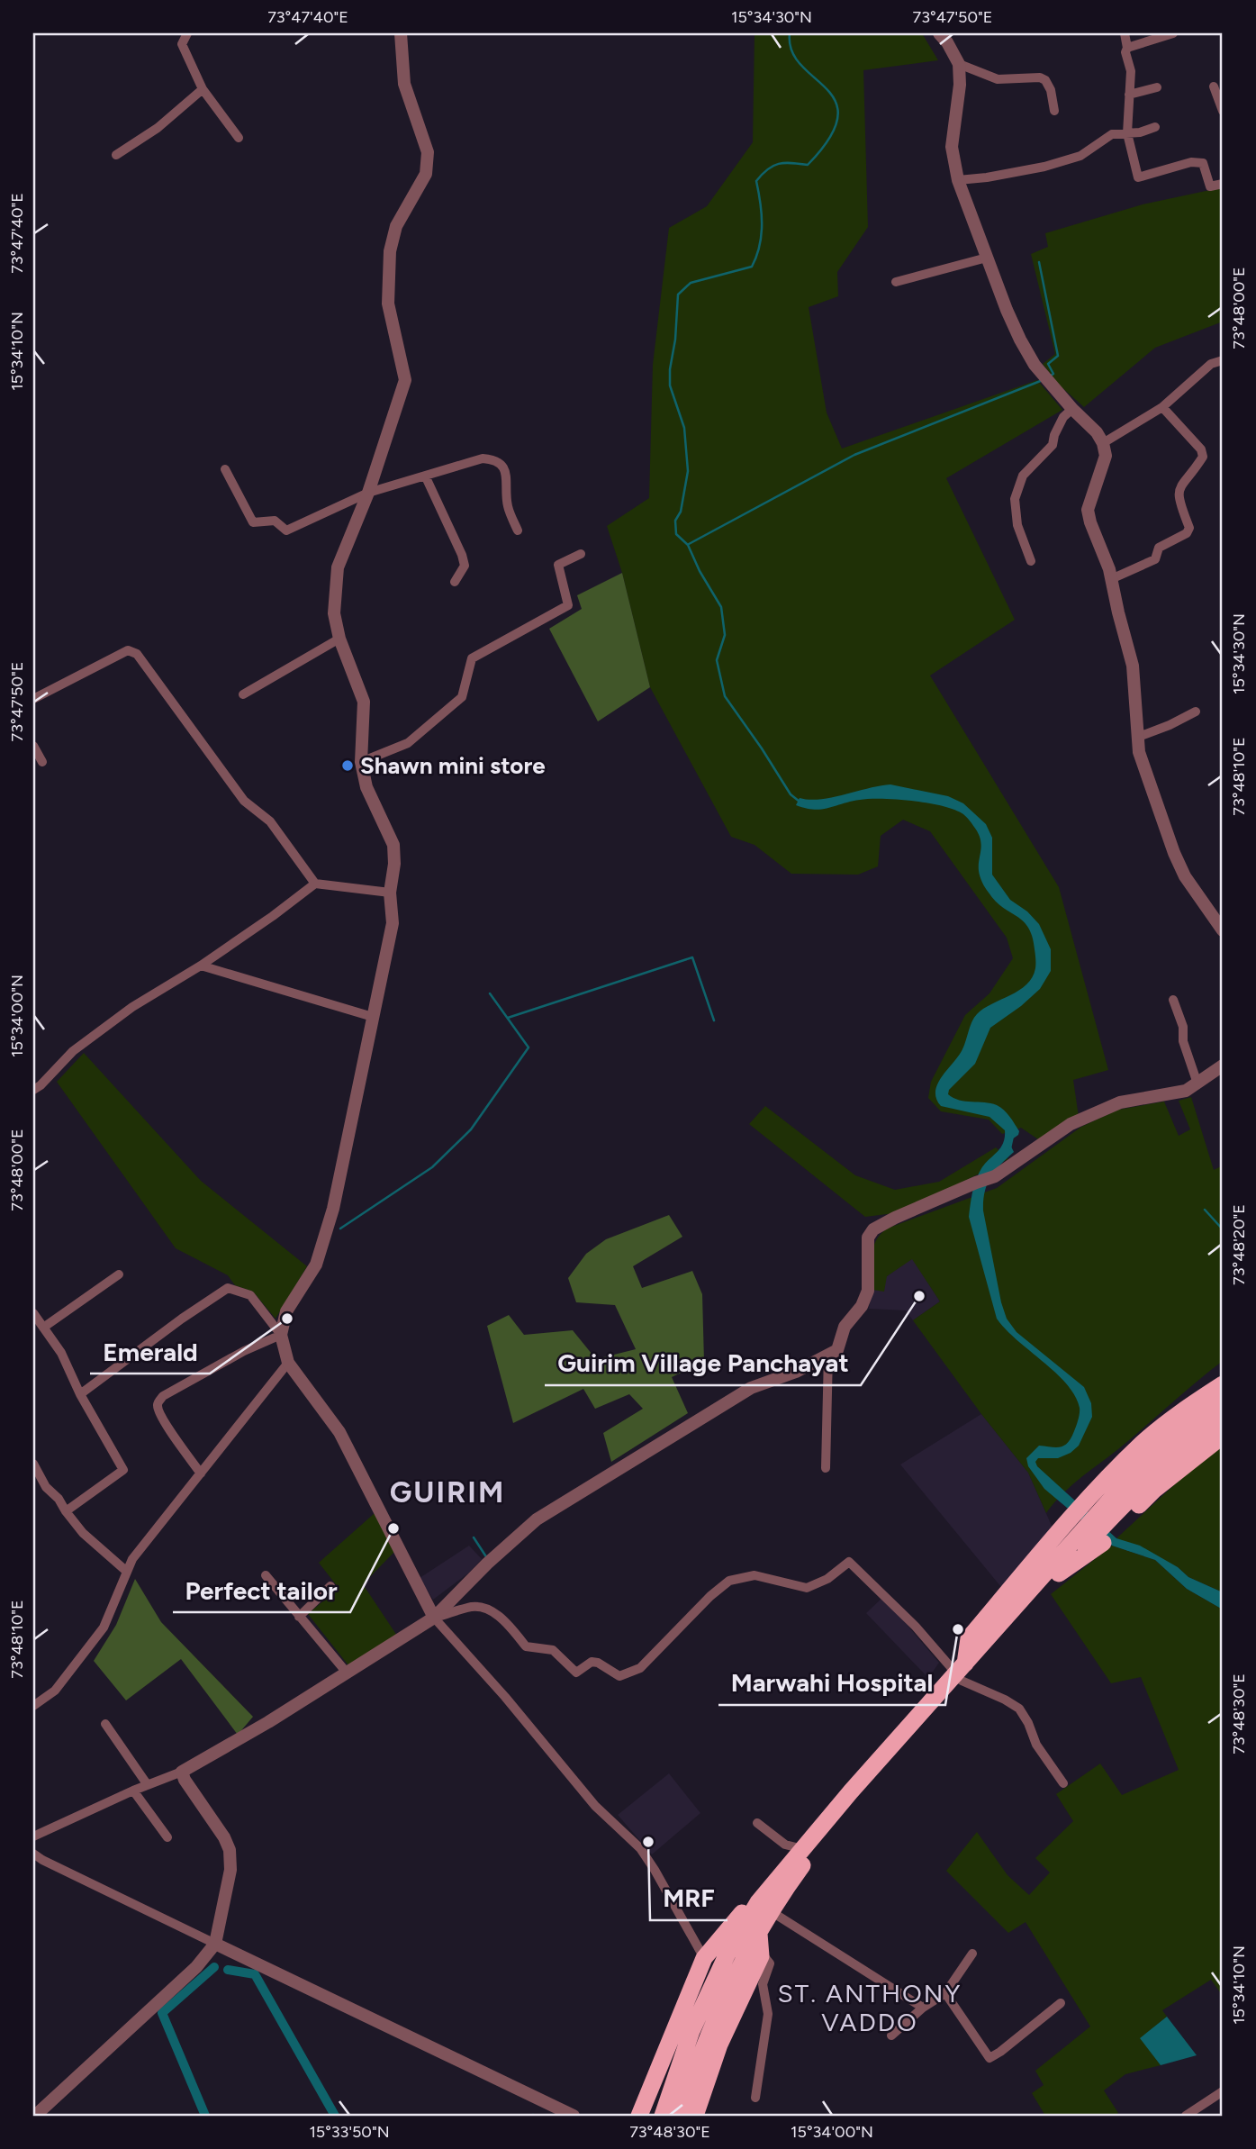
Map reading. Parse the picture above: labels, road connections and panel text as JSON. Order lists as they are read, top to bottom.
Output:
{
  "districts": ["GUIRIM", "ST. ANTHONY VADDO"],
  "places": [
    "Shawn mini store",
    "Guirim Village Panchayat",
    "Emerald",
    "Perfect tailor",
    "Marwahi Hospital",
    "MRF"
  ],
  "coordinates": [
    "73°47'40\"E",
    "15°34'30\"N",
    "73°47'50\"E",
    "73°48'00\"E",
    "15°34'10\"N",
    "73°48'10\"E",
    "15°34'00\"N",
    "73°48'20\"E",
    "73°48'30\"E",
    "15°33'50\"N"
  ]
}
